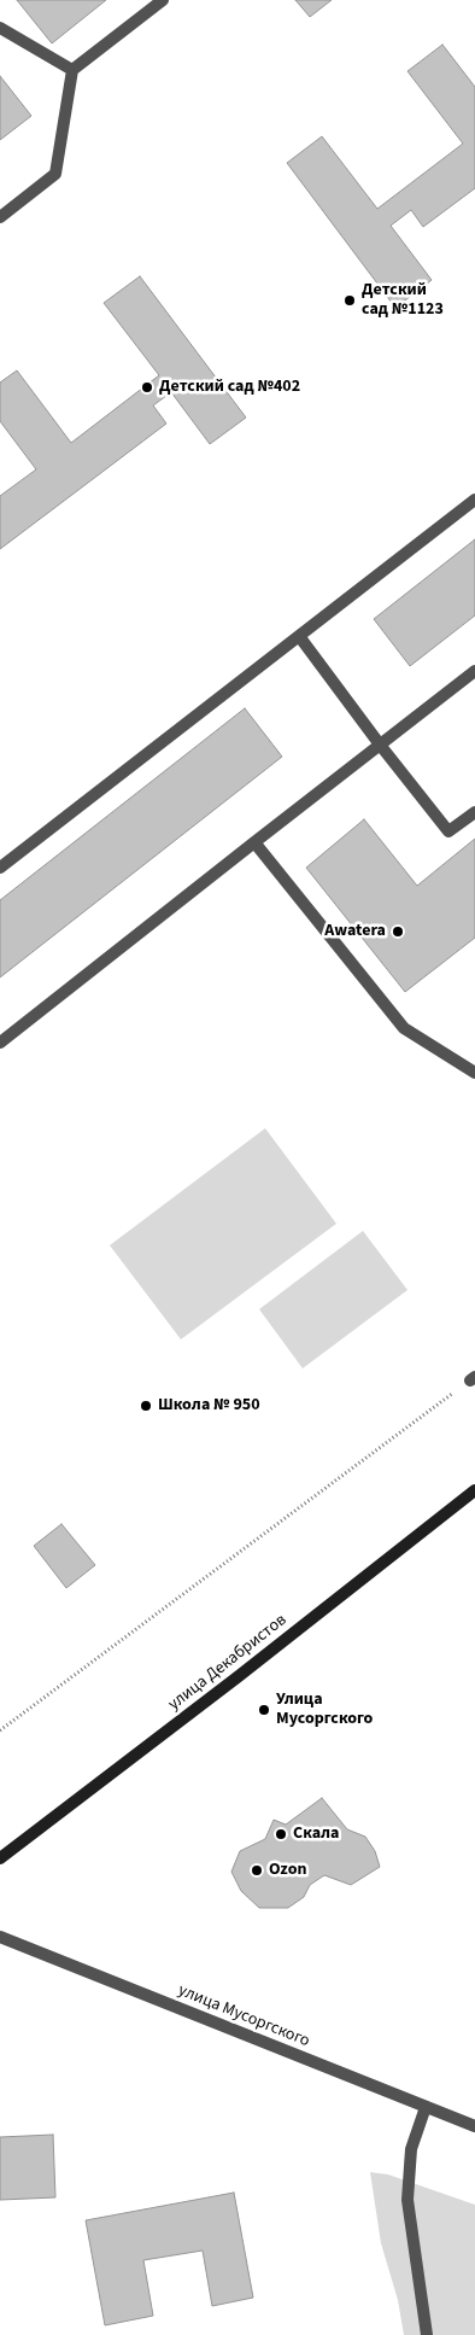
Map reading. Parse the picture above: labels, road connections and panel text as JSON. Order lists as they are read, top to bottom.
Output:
{
  "streets": {
    "main road": ["улица Декабристов"],
    "street": ["улица Мусоргского"]
  },
  "places": [
    "Детский сад №1123",
    "Детский сад №402",
    "Awatera",
    "Школа № 950",
    "Улица Мусоргского",
    "Скала",
    "Ozon"
  ]
}
